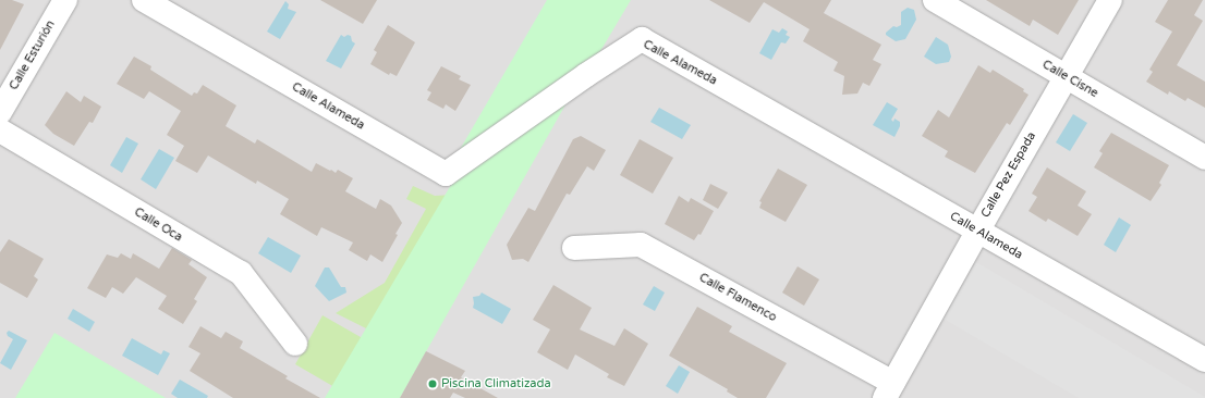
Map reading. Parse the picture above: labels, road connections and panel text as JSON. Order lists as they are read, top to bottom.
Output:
{
  "streets": {
    "street": [
      "Calle Esturión",
      "Calle Alameda",
      "Calle Cisne",
      "Calle Pez Espada",
      "Calle Oca",
      "Calle Flamenco"
    ]
  },
  "crossings": [
    ["Calle Alameda", "Calle Pez Espada"],
    ["Calle Cisne", "Calle Pez Espada"],
    ["Calle Pez Espada", "Calle Flamenco"]
  ],
  "places": ["Piscina Climatizada"]
}
